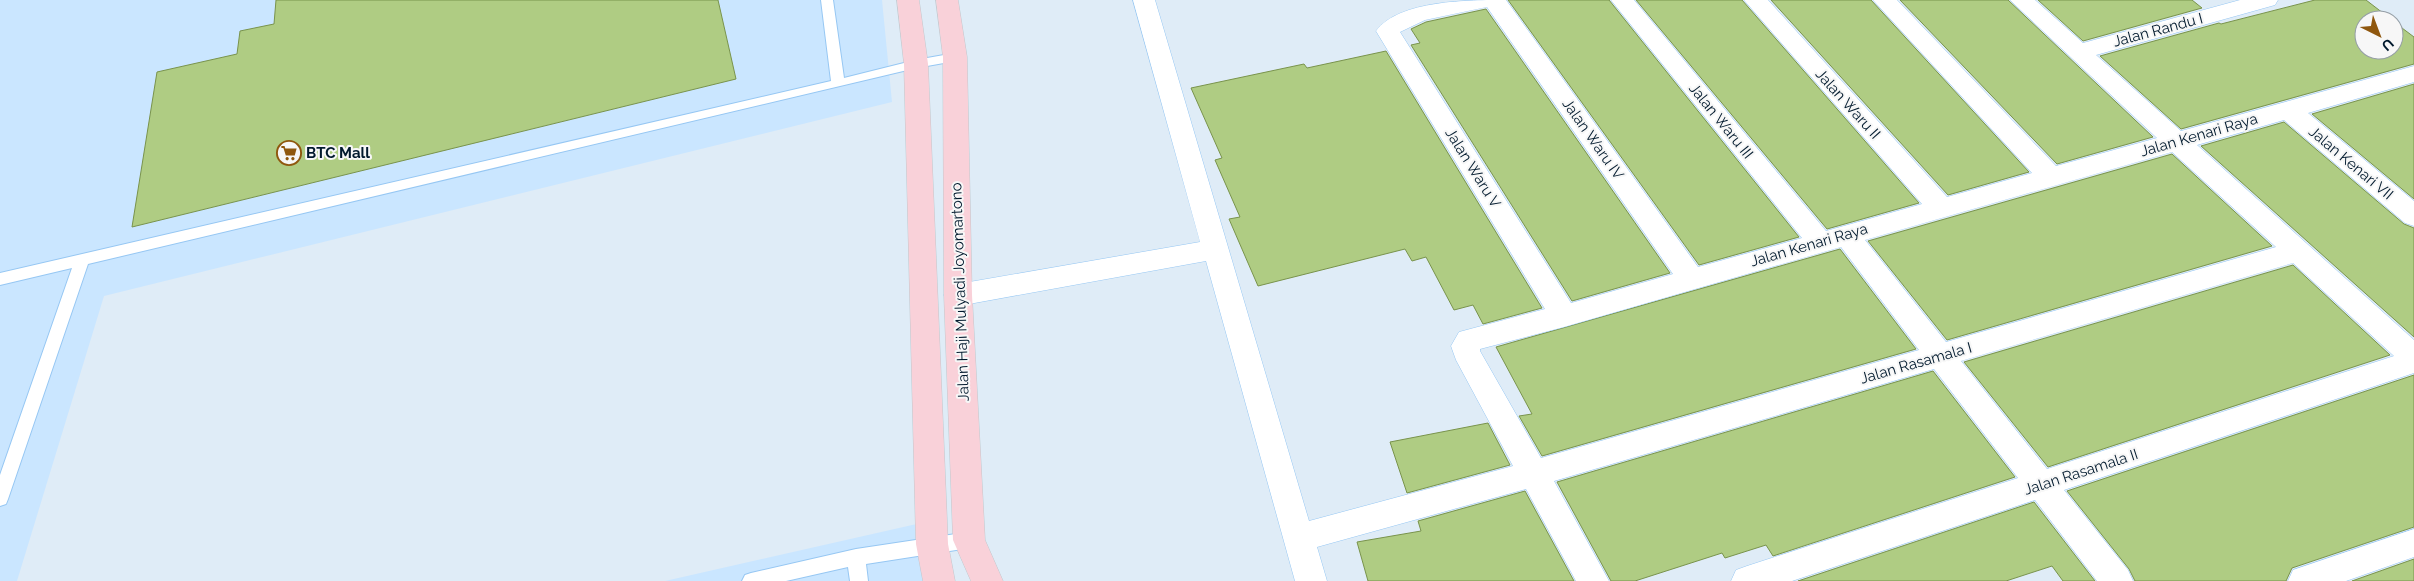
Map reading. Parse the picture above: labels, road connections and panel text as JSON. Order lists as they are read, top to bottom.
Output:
{
  "streets": {
    "main road": ["Jalan Haji Mulyadi Joyomartono"],
    "street": [
      "Jalan Randu I",
      "Jalan Waru II",
      "Jalan Waru III",
      "Jalan Kenari Raya",
      "Jalan Waru IV",
      "Jalan Kenari VII",
      "Jalan Waru V",
      "Jalan Rasamala I",
      "Jalan Rasamala II"
    ]
  },
  "crossings": [
    ["Jalan Waru II", "Jalan Kenari Raya"],
    ["Jalan Waru III", "Jalan Kenari Raya"],
    ["Jalan Waru III", "Jalan Rasamala I"],
    ["Jalan Waru III", "Jalan Rasamala II"],
    ["Jalan Kenari Raya", "Jalan Waru IV"],
    ["Jalan Kenari Raya", "Jalan Kenari VII"],
    ["Jalan Kenari Raya", "Jalan Waru V"],
    ["Jalan Kenari Raya", "Jalan Rasamala I"]
  ],
  "places": {
    "supermarket": ["BTC Mall"]
  },
  "north": "bottom right"
}
